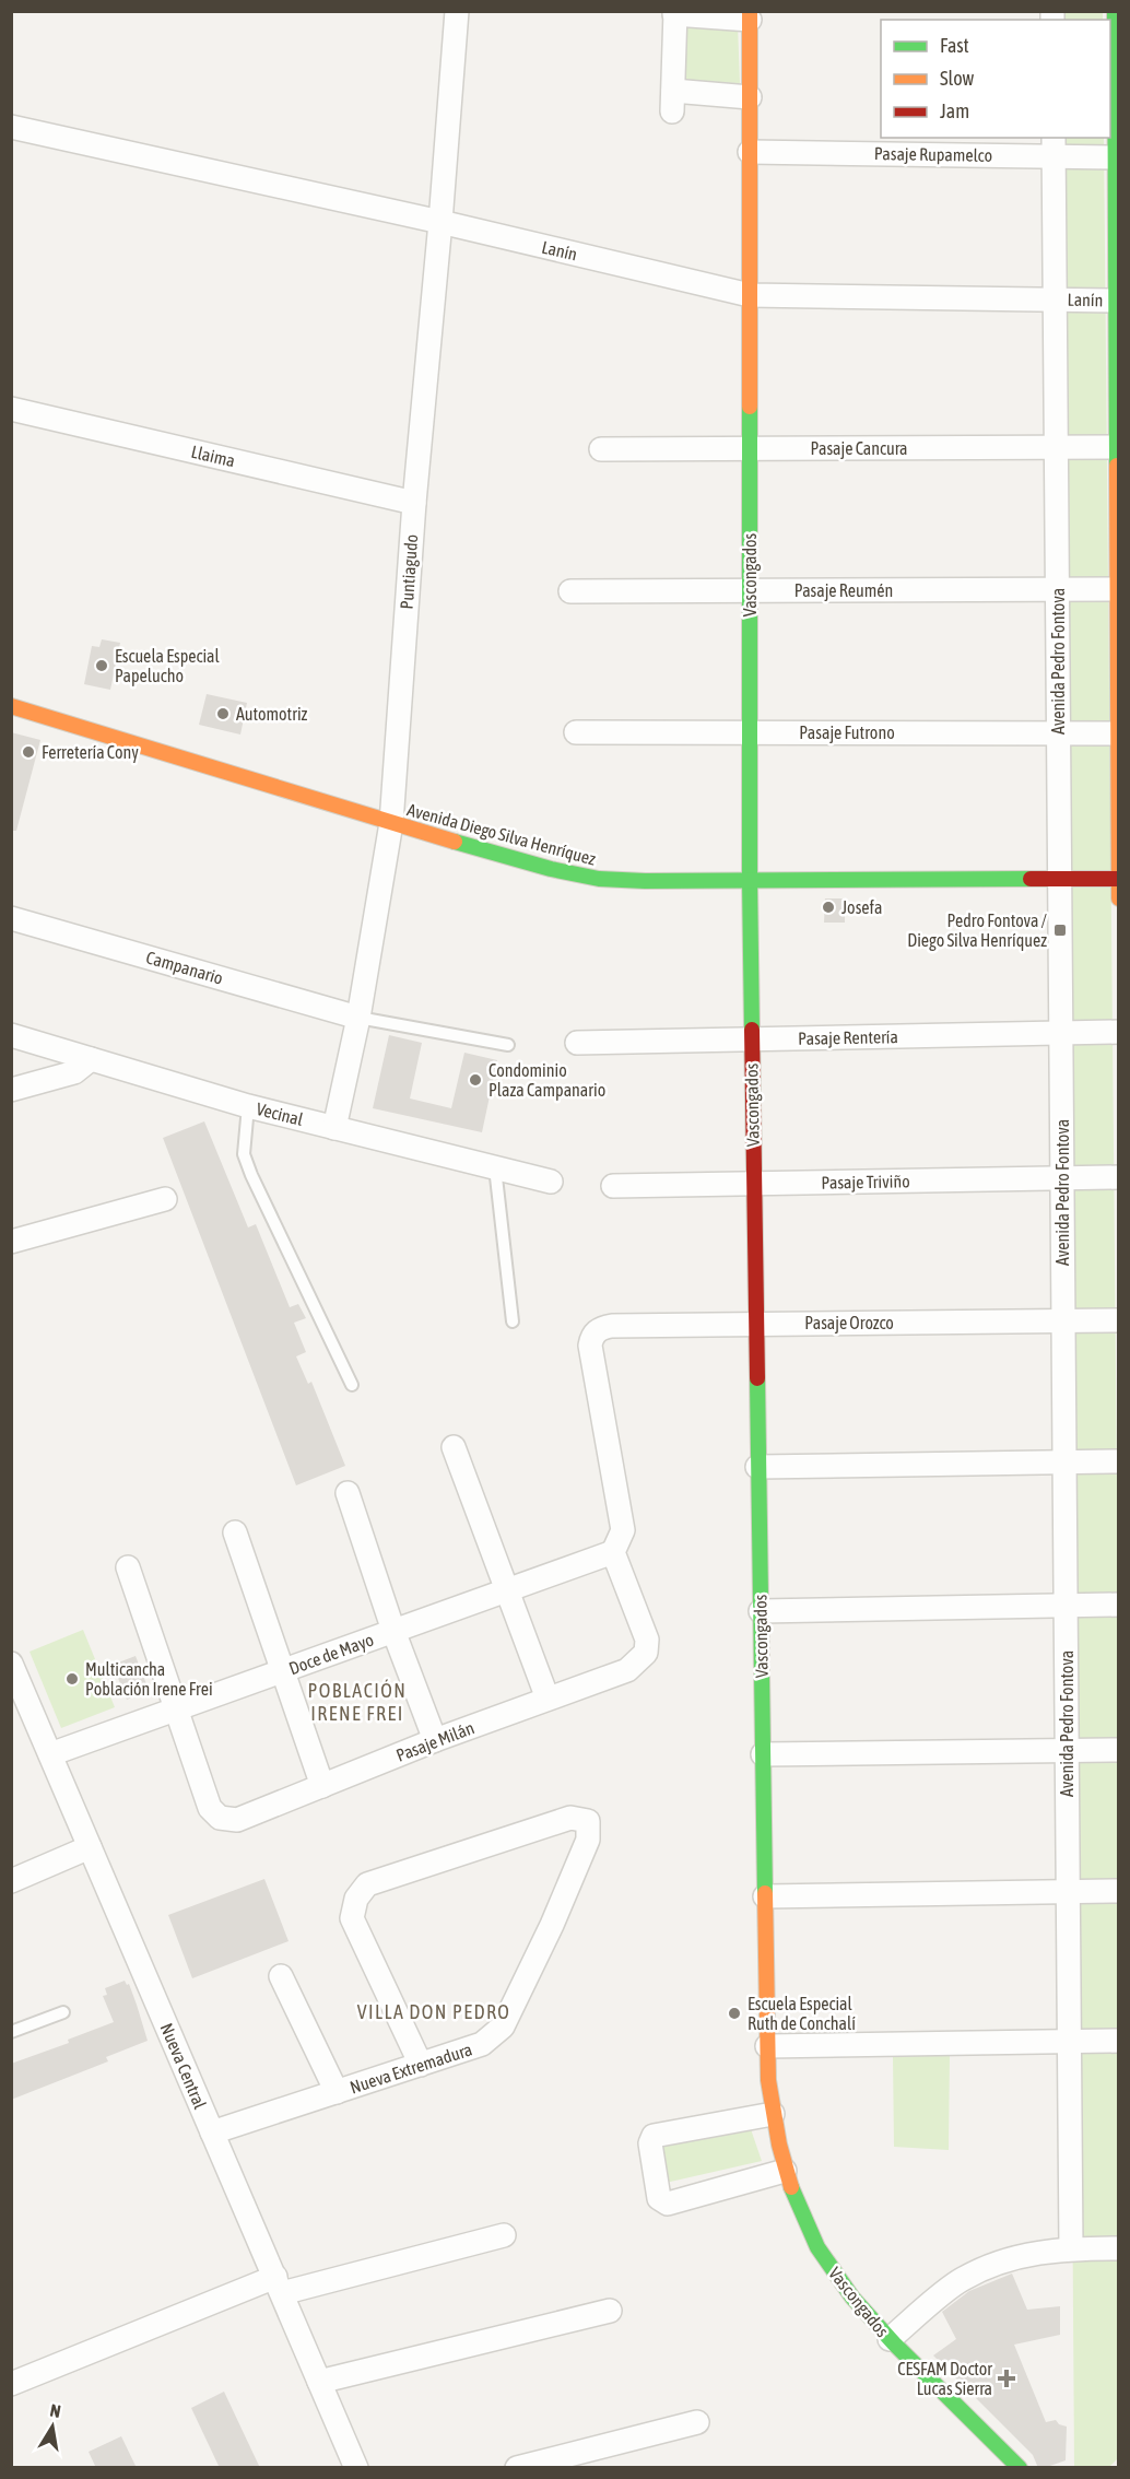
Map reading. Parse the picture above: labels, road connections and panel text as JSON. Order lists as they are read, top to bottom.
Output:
{
  "streets": {
    "street": [
      "Pasaje Rupamelco",
      "Lanín",
      "Pasaje Cancura",
      "Llaima",
      "Puntiagudo",
      "Vascongados",
      "Pasaje Reumén",
      "Avenida Pedro Fontova",
      "Pasaje Futrono",
      "Avenida Diego Silva Henríquez",
      "Campanario",
      "Pasaje Rentería",
      "Vecinal",
      "Pasaje Triviño",
      "Pasaje Orozco",
      "Doce de Mayo",
      "Pasaje Milán",
      "Nueva Central",
      "Nueva Extremadura"
    ]
  },
  "crossings": [
    ["Pasaje Rupamelco", "Vascongados"],
    ["Pasaje Rupamelco", "Avenida Pedro Fontova"],
    ["Lanín", "Puntiagudo"],
    ["Lanín", "Vascongados"],
    ["Lanín", "Avenida Pedro Fontova"],
    ["Pasaje Cancura", "Vascongados"],
    ["Pasaje Cancura", "Avenida Pedro Fontova"],
    ["Llaima", "Puntiagudo"],
    ["Puntiagudo", "Avenida Diego Silva Henríquez"],
    ["Puntiagudo", "Campanario"],
    ["Puntiagudo", "Vecinal"],
    ["Vascongados", "Pasaje Reumén"],
    ["Vascongados", "Pasaje Futrono"],
    ["Vascongados", "Avenida Diego Silva Henríquez"],
    ["Vascongados", "Pasaje Rentería"],
    ["Vascongados", "Pasaje Triviño"],
    ["Vascongados", "Pasaje Orozco"],
    ["Pasaje Reumén", "Avenida Pedro Fontova"],
    ["Avenida Pedro Fontova", "Pasaje Futrono"],
    ["Avenida Pedro Fontova", "Avenida Diego Silva Henríquez"],
    ["Avenida Pedro Fontova", "Pasaje Rentería"],
    ["Avenida Pedro Fontova", "Pasaje Triviño"],
    ["Avenida Pedro Fontova", "Pasaje Orozco"],
    ["Pasaje Orozco", "Doce de Mayo"],
    ["Pasaje Orozco", "Pasaje Milán"],
    ["Doce de Mayo", "Pasaje Milán"],
    ["Doce de Mayo", "Nueva Central"],
    ["Nueva Central", "Nueva Extremadura"]
  ],
  "districts": ["POBLACIÓN IRENE FREI", "VILLA DON PEDRO"],
  "places": {
    "other": [
      "Escuela Especial Papelucho",
      "Automotriz",
      "Ferretería Cony",
      "Josefa",
      "Condominio Plaza Campanario",
      "Multicancha Población Irene Frei",
      "Escuela Especial Ruth de Conchalí"
    ],
    "transit": ["Pedro Fontova / Diego Silva Henríquez"],
    "health": ["CESFAM Doctor Lucas Sierra"]
  },
  "legend": ["Fast", "Slow", "Jam"],
  "north": "top"
}
